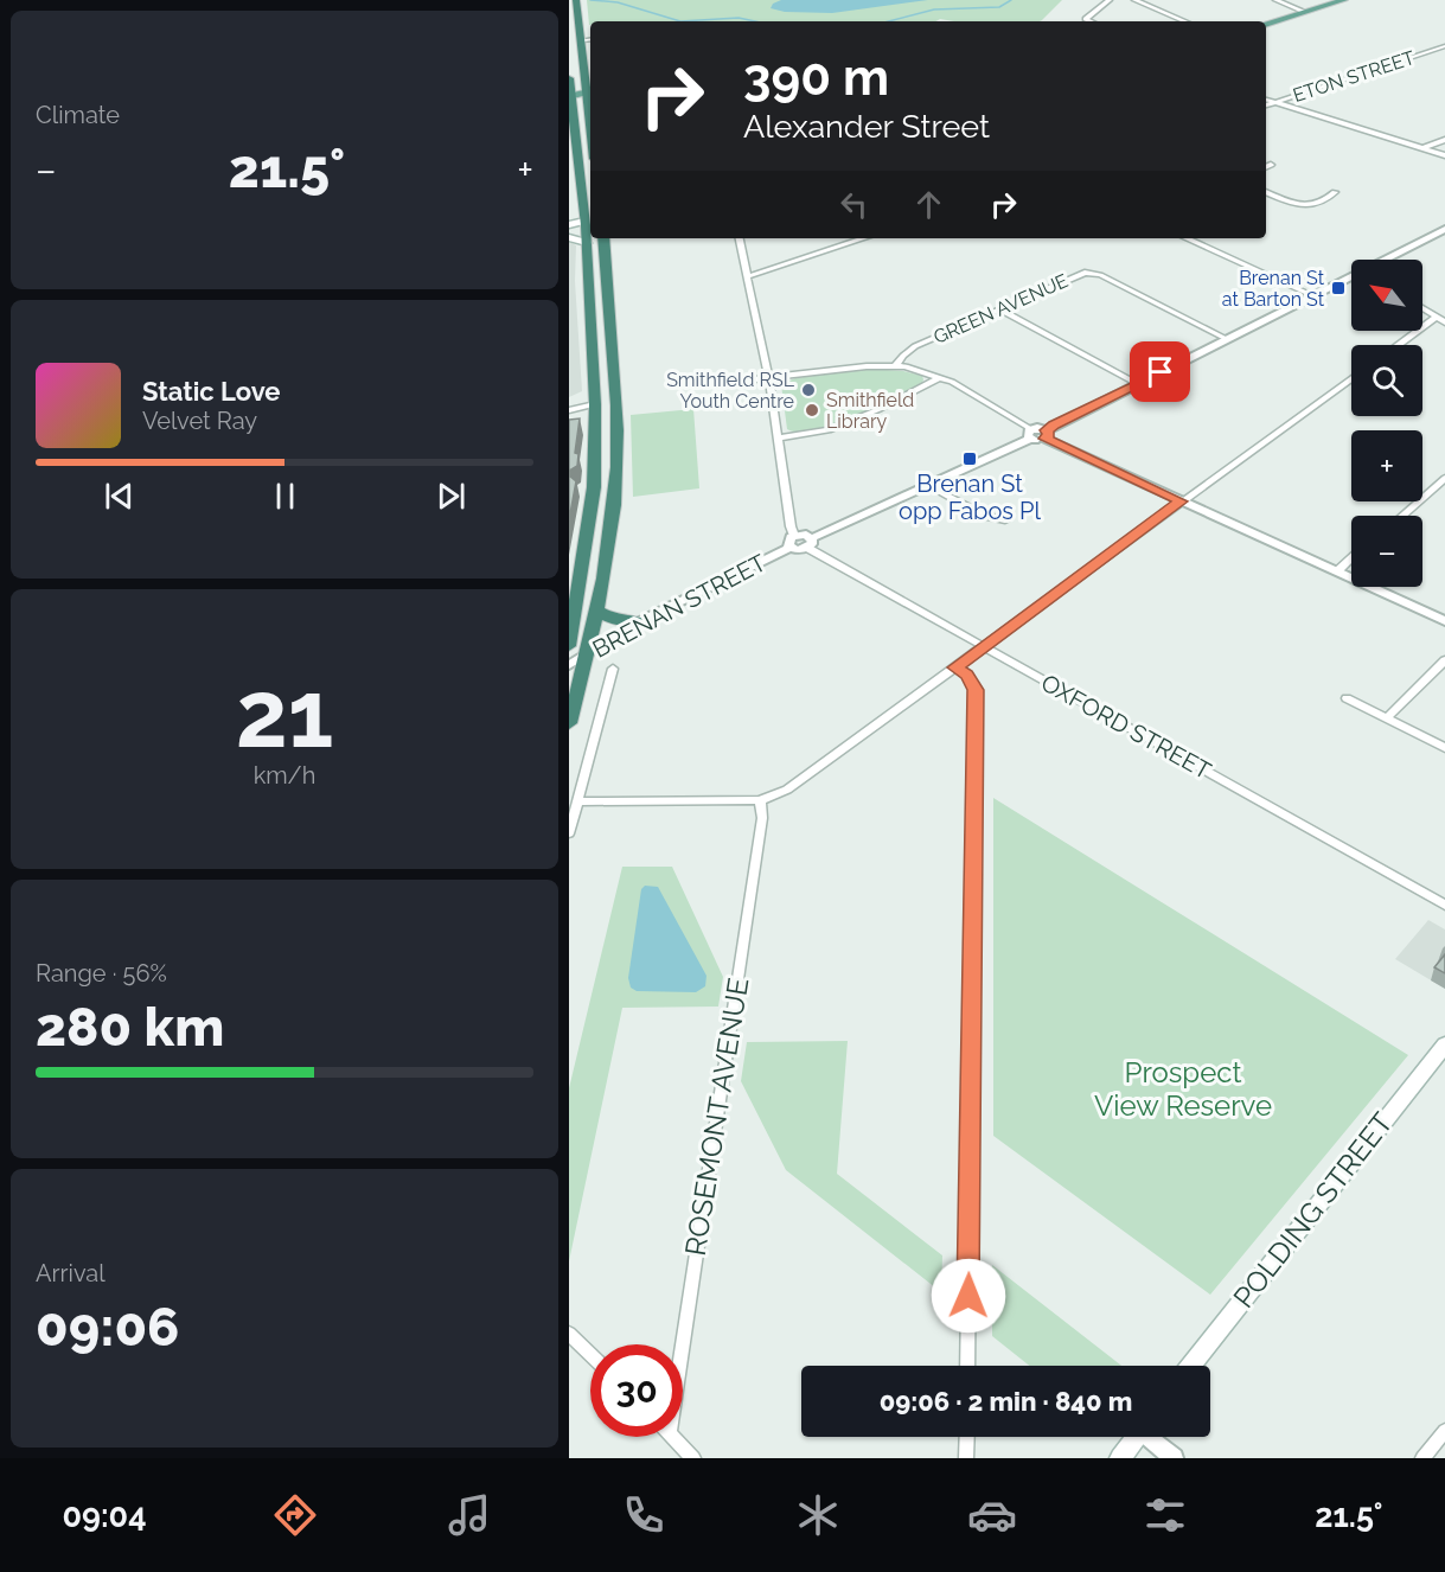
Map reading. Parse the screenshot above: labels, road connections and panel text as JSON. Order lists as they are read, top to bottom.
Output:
{
  "streets": {
    "main road": ["POLDING STREET"],
    "street": [
      "ETON STREET",
      "GREEN AVENUE",
      "BRENAN STREET",
      "OXFORD STREET",
      "ROSEMONT AVENUE"
    ]
  },
  "parks": ["Prospect View Reserve"],
  "places": {
    "transit": ["Brenan St at Barton St", "Brenan St opp Fabos Pl"],
    "other": ["Smithfield RSL Youth Centre", "Smithfield Library"]
  },
  "north": "top left",
  "page": {
    "tile": [
      "Climate",
      ["21", "km/h"],
      ["Range · 56%", "280 km"],
      ["Arrival", "09:06"]
    ],
    "turn": ["390 m", "Alexander Street"],
    "heat": ["−", "21.5°", "+"],
    "map_buttons": ["+", "−"],
    "song": ["Static Love", "Velvet Ray"],
    "limit": "30",
    "trip": "09:06 · 2 min · 840 m",
    "tabs": ["09:04", "21.5°"]
  }
}
